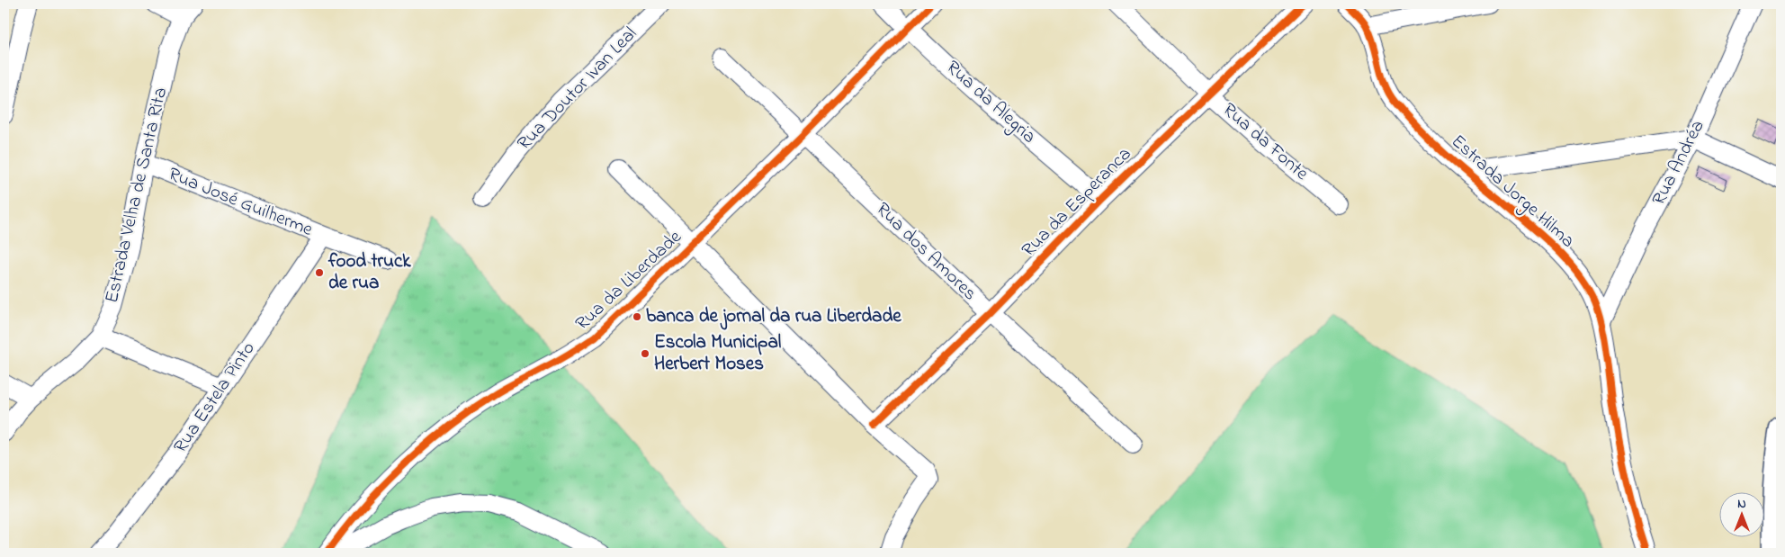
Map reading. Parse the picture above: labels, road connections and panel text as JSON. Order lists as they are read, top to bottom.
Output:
{
  "streets": {
    "street": [
      "Rua Doutor Ivan Leal",
      "Rua da Alegria",
      "Rua da Fonte",
      "Rua Andréa",
      "Estrada Jorge Hilma",
      "Estrada Velha de Santa Rita",
      "Rua José Guilherme",
      "Rua da Esperanca",
      "Rua dos Amores",
      "Rua da Liberdade",
      "Rua Estela Pinto"
    ]
  },
  "crossings": [
    ["Rua da Alegria", "Rua da Esperanca"],
    ["Rua da Alegria", "Rua da Liberdade"],
    ["Rua da Fonte", "Rua da Esperanca"],
    ["Rua Andréa", "Estrada Jorge Hilma"],
    ["Estrada Velha de Santa Rita", "Rua José Guilherme"],
    ["Rua José Guilherme", "Rua Estela Pinto"],
    ["Rua da Esperanca", "Rua dos Amores"],
    ["Rua dos Amores", "Rua da Liberdade"]
  ],
  "places": ["food truck de rua", "banca de jornal da rua Liberdade", "Escola Municipal Herbert Moses"],
  "north": "top"
}
